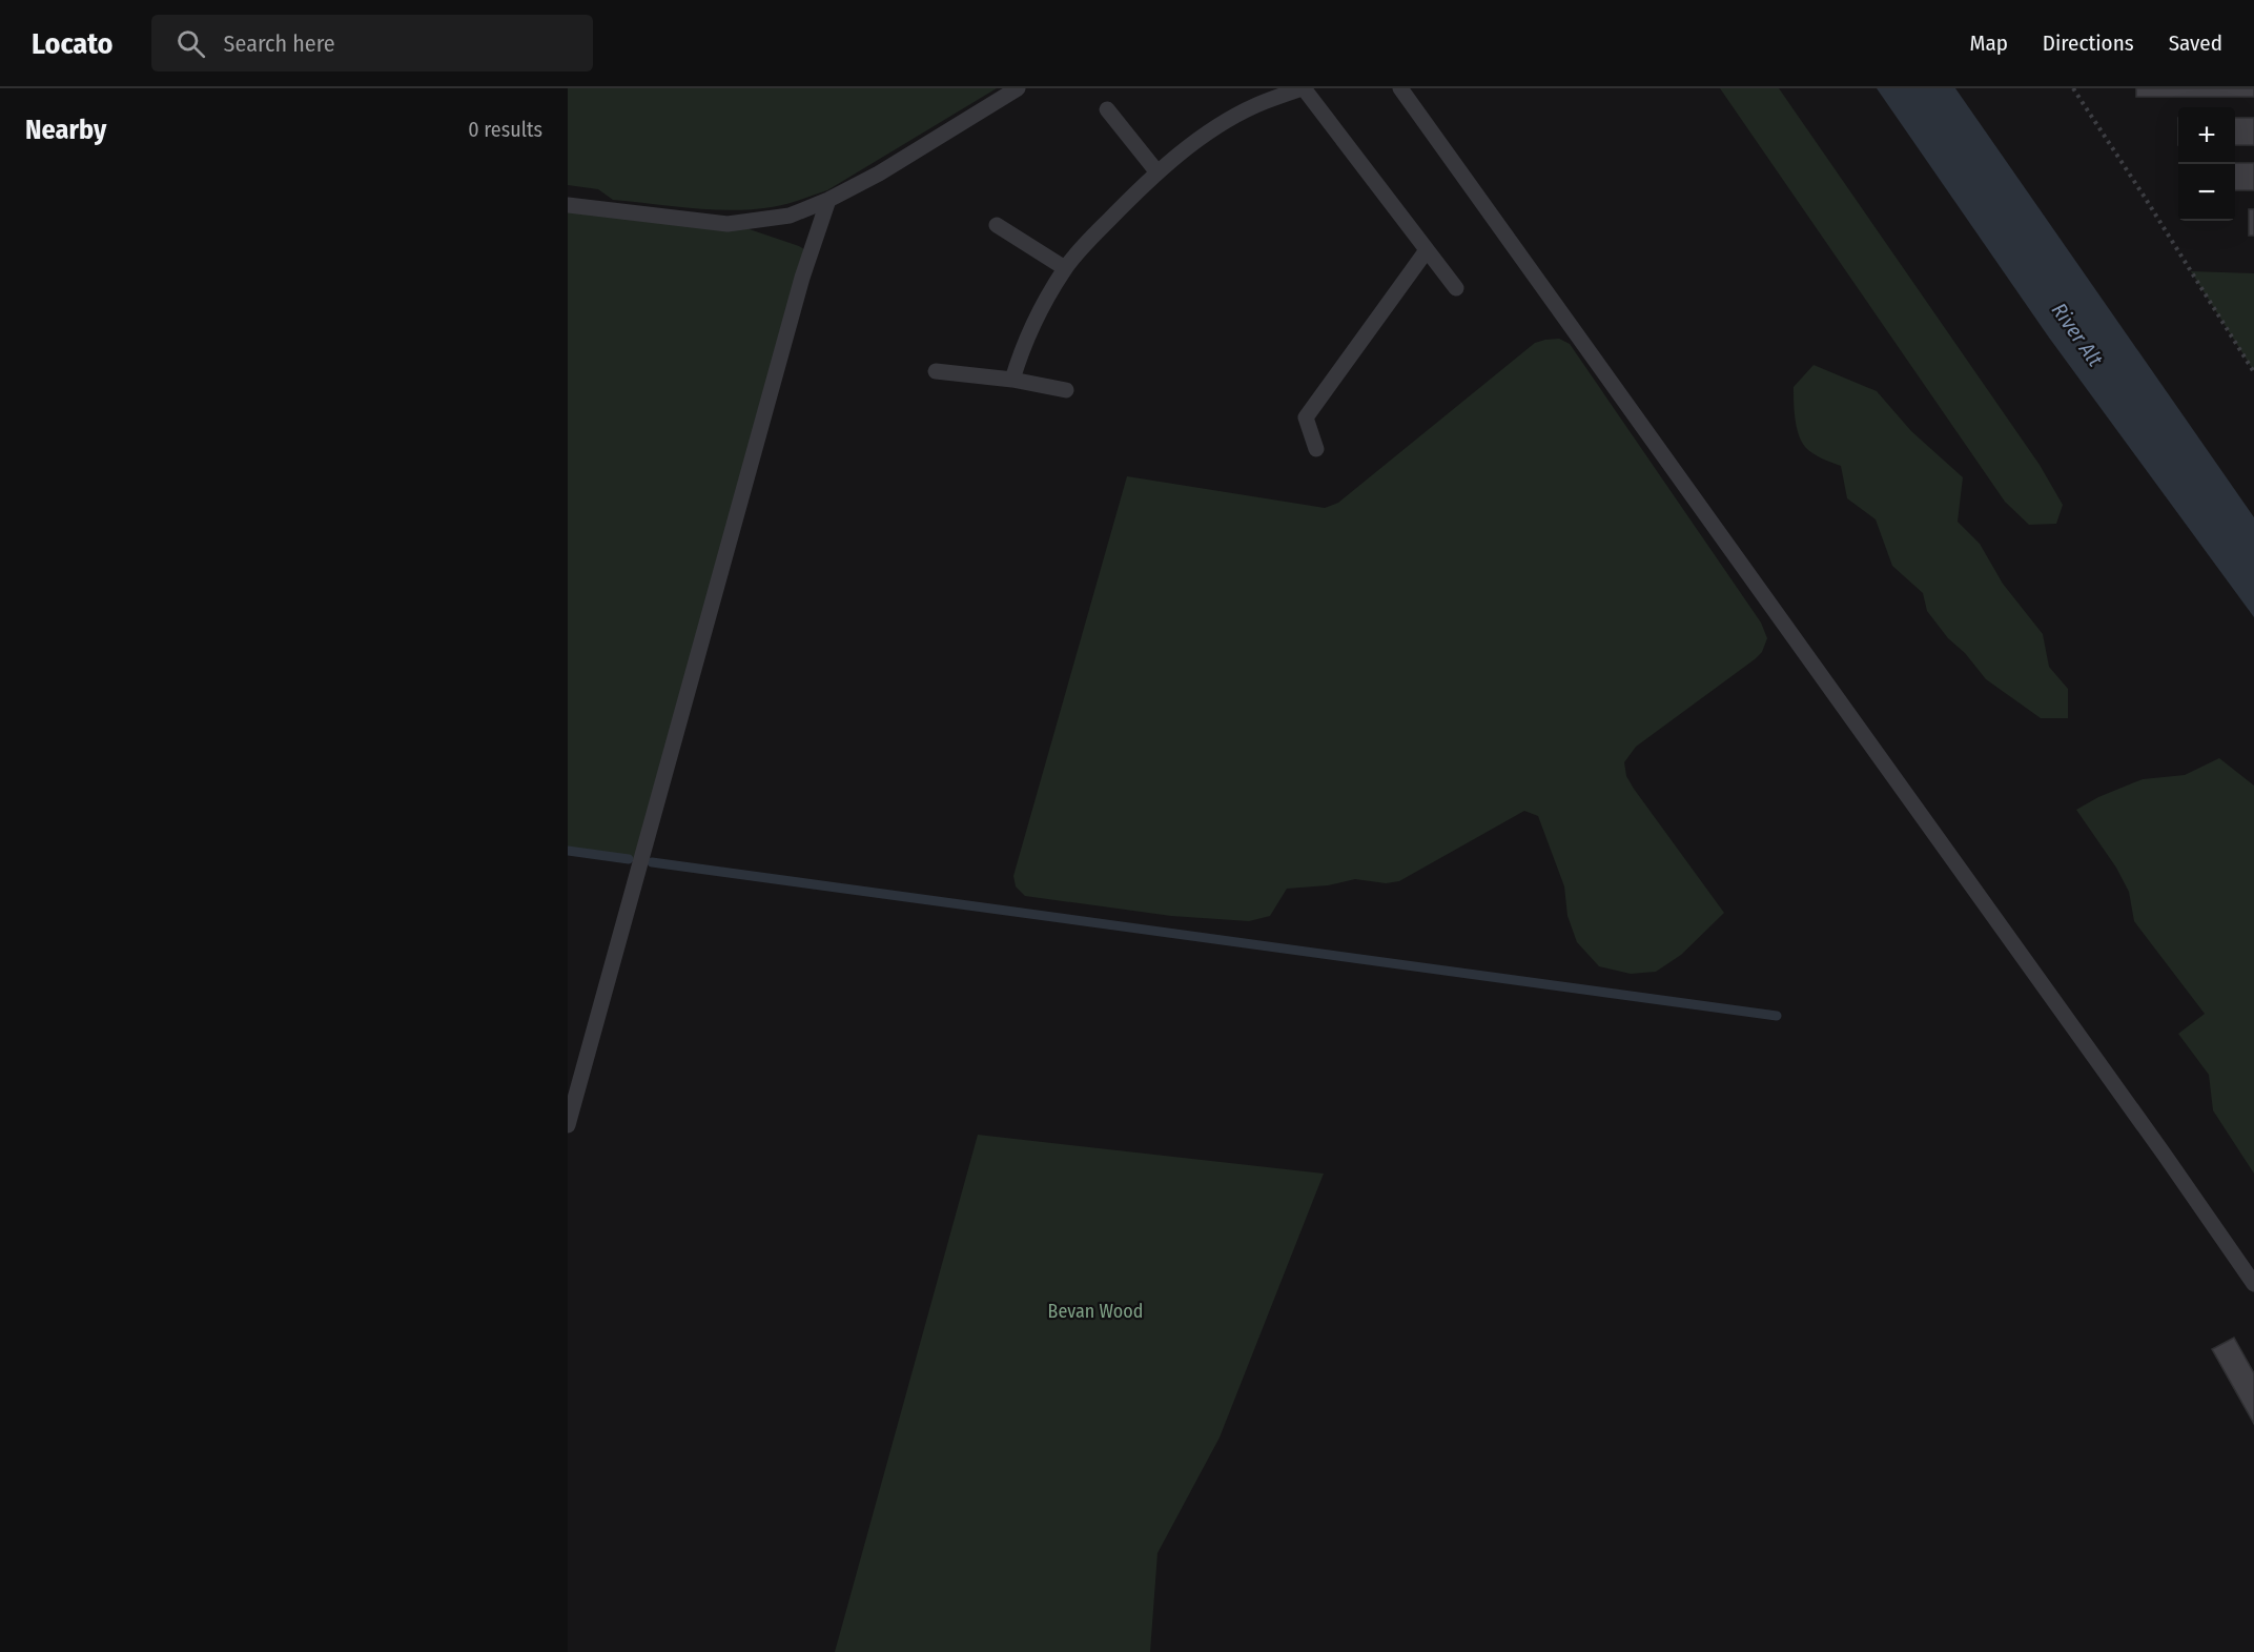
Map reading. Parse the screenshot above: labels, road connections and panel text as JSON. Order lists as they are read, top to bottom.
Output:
{
  "water": ["River Alt"],
  "parks": ["Bevan Wood"],
  "page": {
    "header": "Locato",
    "search": "Search here",
    "nav": ["Map", "Directions", "Saved"],
    "heading": ["Nearby", "0 results"],
    "map_buttons": ["+", "−"]
  }
}
